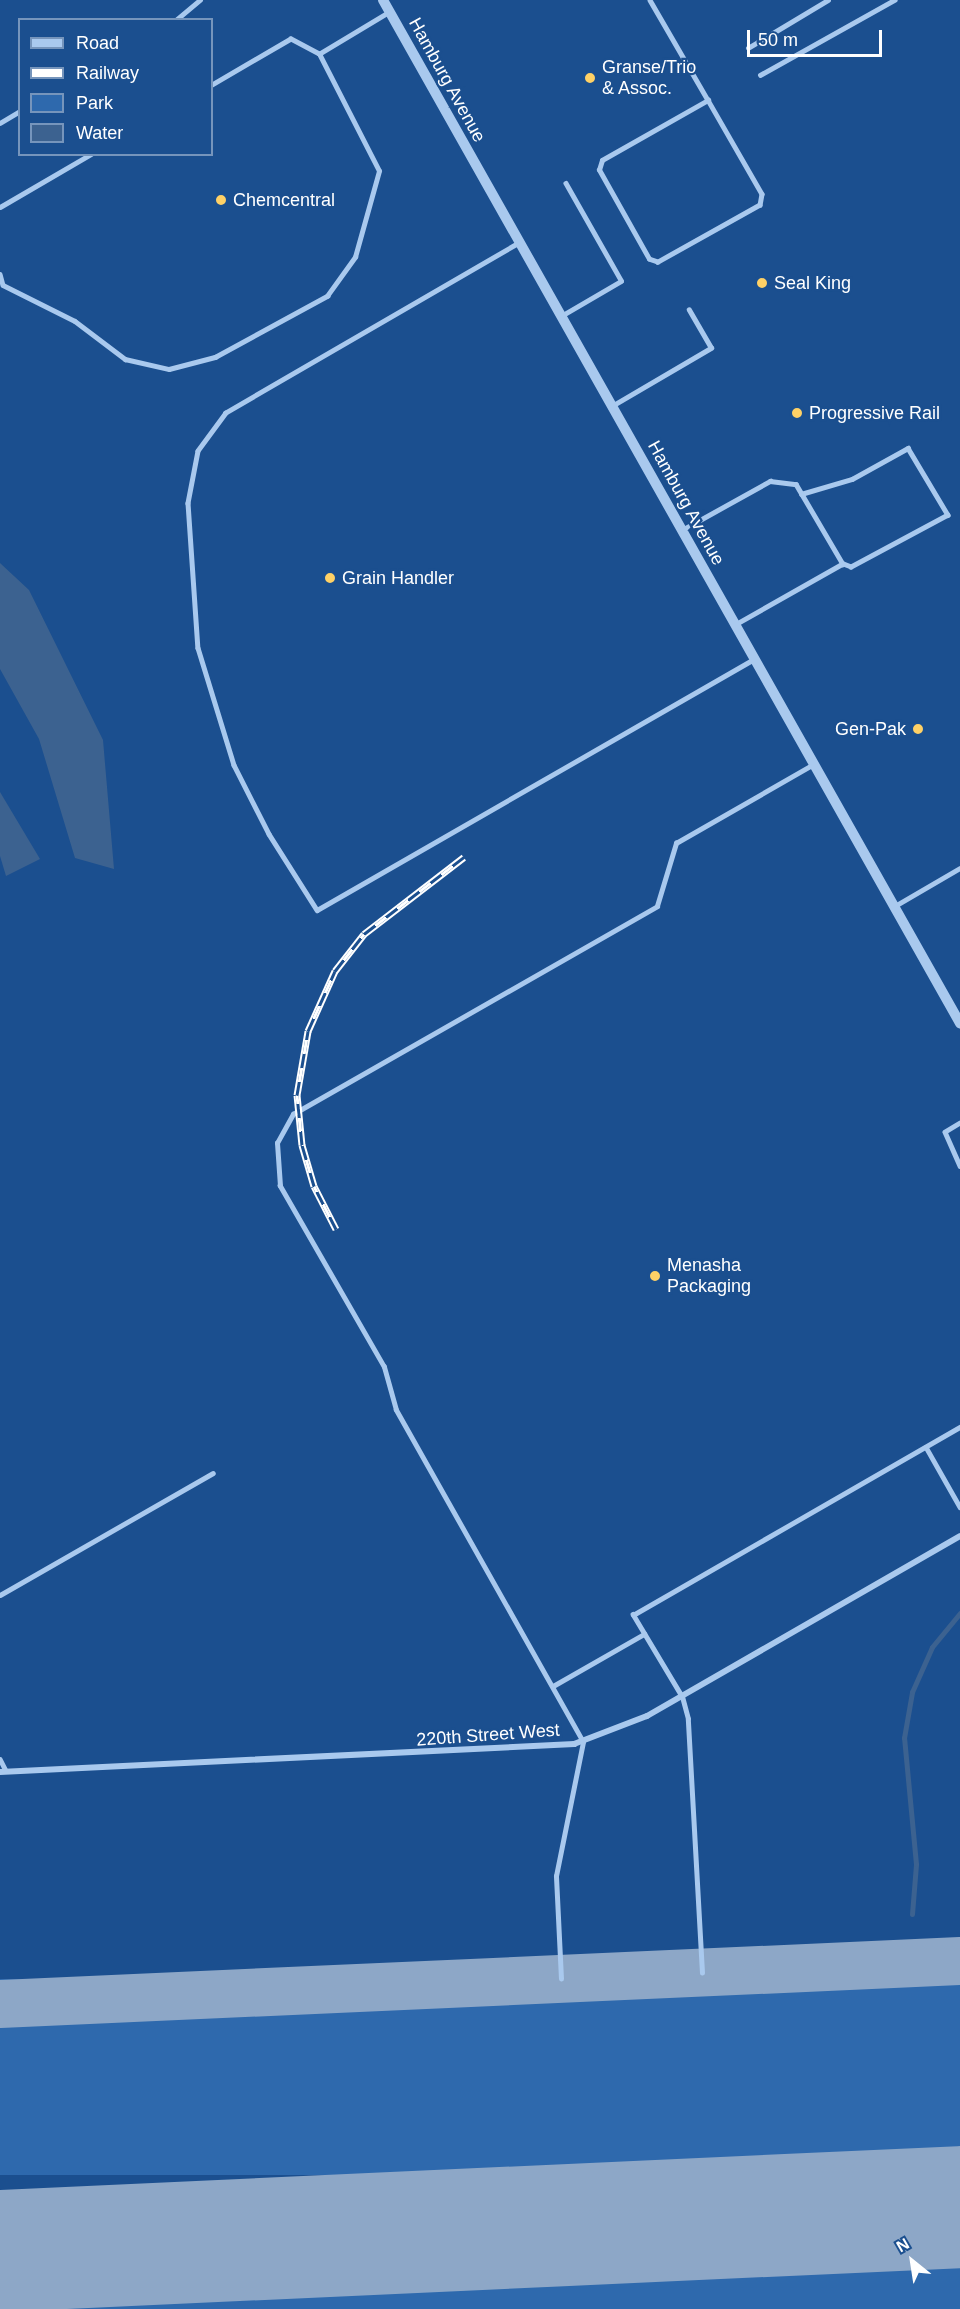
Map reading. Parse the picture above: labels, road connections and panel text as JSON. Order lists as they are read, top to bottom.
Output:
{
  "streets": {
    "street": ["Hamburg Avenue", "220th Street West"]
  },
  "places": [
    "Granse/Trio & Assoc.",
    "Chemcentral",
    "Seal King",
    "Progressive Rail",
    "Grain Handler",
    "Gen-Pak",
    "Menasha Packaging"
  ],
  "legend": [
    "Road",
    "Railway",
    "Park",
    "Water"
  ],
  "scale_bar": "50 m",
  "north": "top left"
}
